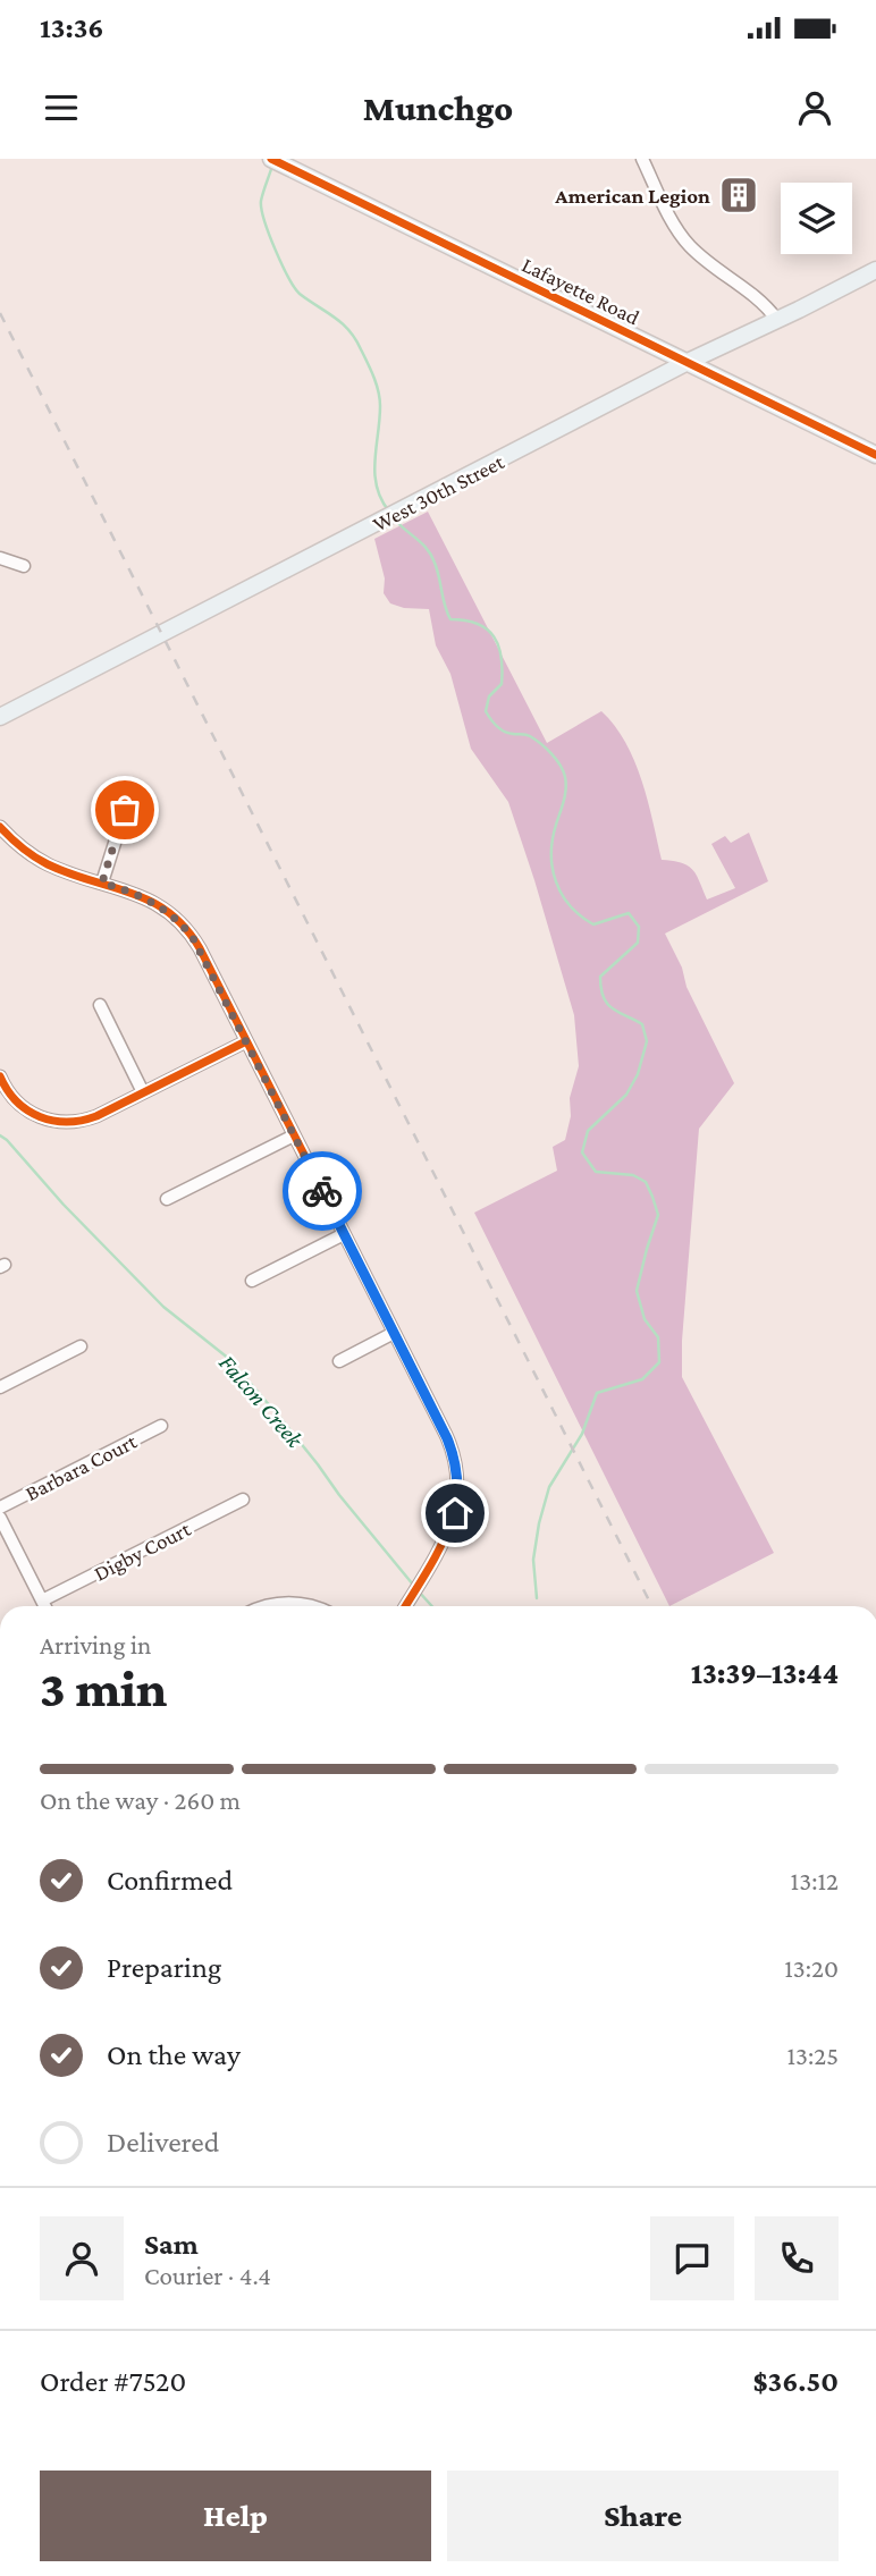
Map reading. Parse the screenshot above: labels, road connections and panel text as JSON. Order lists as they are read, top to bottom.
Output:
{
  "streets": {
    "main road": ["Lafayette Road", "West 30th Street"],
    "street": ["Barbara Court", "Digby Court"]
  },
  "crossings": [
    ["Lafayette Road", "West 30th Street"]
  ],
  "water": ["Falcon Creek"],
  "places": {
    "building": ["American Legion"]
  },
  "page": {
    "status": "13:36",
    "header": "Munchgo",
    "heading": ["3 min", "Arriving in", "13:39–13:44"],
    "panel": [
      "Sam",
      "Courier · 4.4",
      "Order #7520",
      "$36.50"
    ],
    "bar": "On the way · 260 m",
    "list": [
      ["Confirmed", "13:12"],
      ["Preparing", "13:20"],
      ["On the way", "13:25"],
      "Delivered"
    ],
    "buttons": ["Help", "Share"]
  }
}
